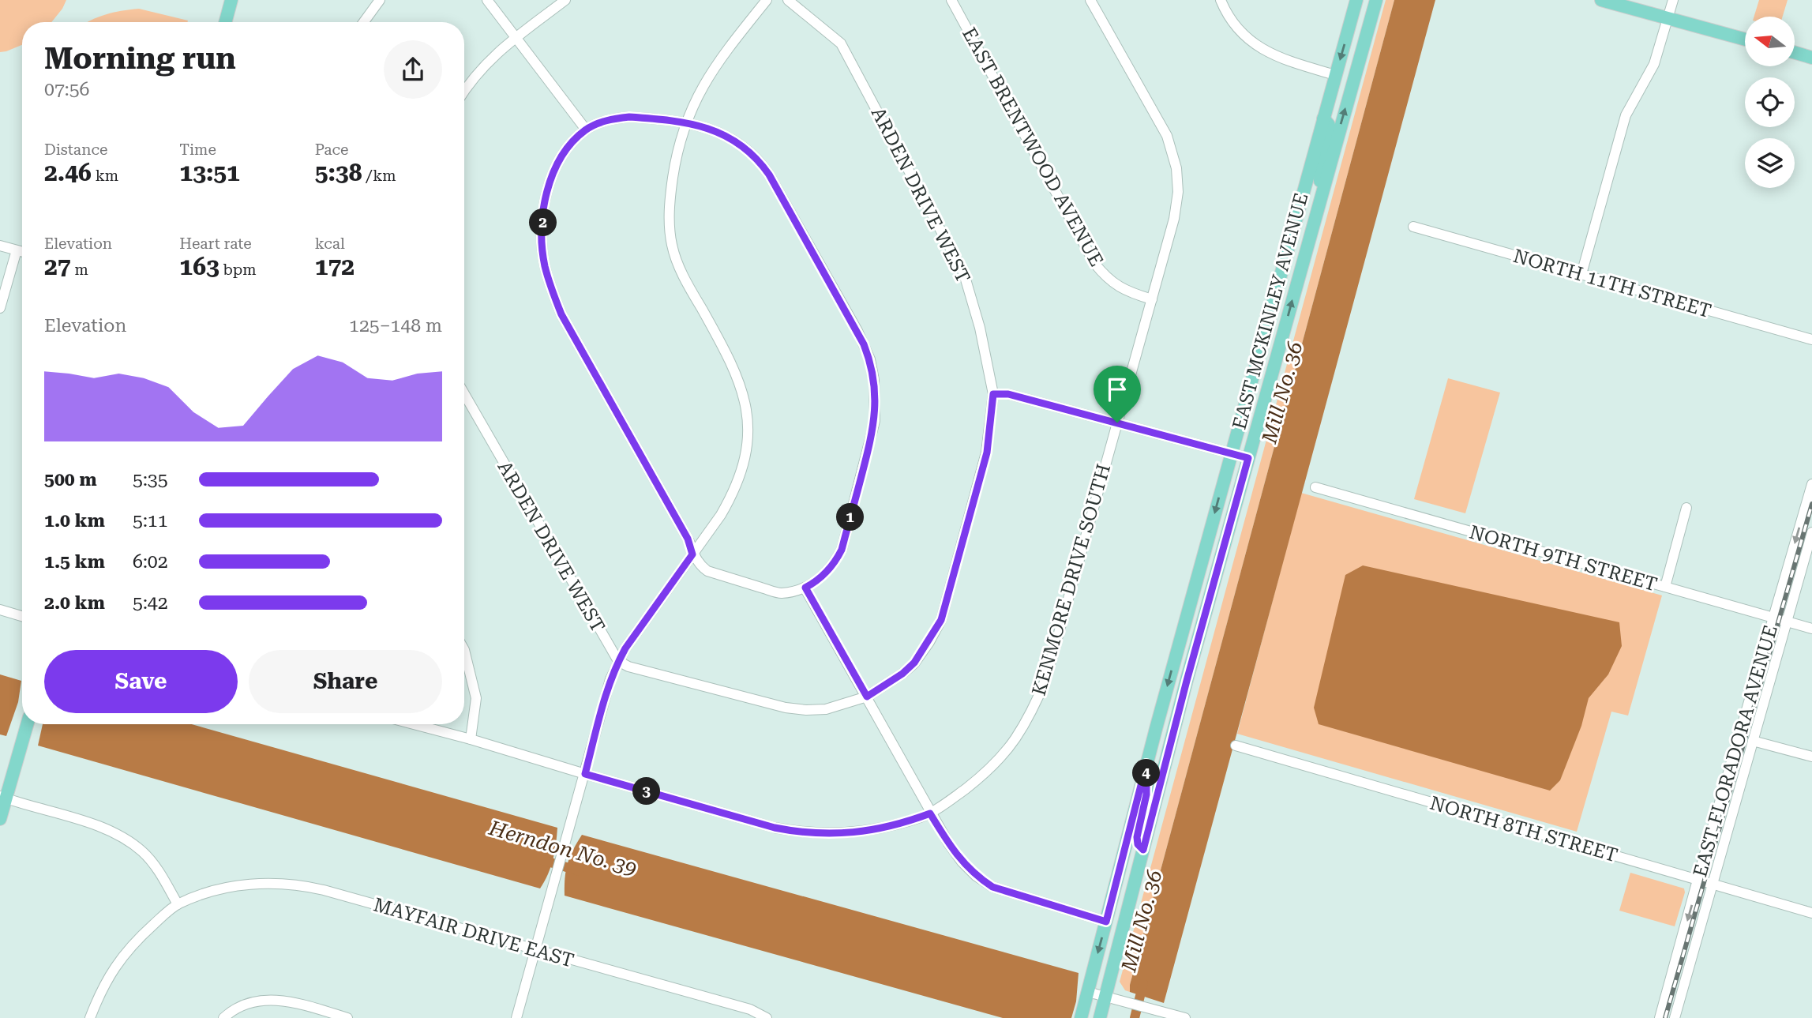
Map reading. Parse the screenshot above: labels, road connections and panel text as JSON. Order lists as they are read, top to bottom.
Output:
{
  "streets": {
    "main road": ["EAST MCKINLEY AVENUE"],
    "street": [
      "EAST BRENTWOOD AVENUE",
      "ARDEN DRIVE WEST",
      "NORTH 11TH STREET",
      "NORTH 9TH STREET",
      "KENMORE DRIVE SOUTH",
      "EAST FLORADORA AVENUE",
      "NORTH 8TH STREET",
      "MAYFAIR DRIVE EAST"
    ]
  },
  "crossings": [
    ["EAST BRENTWOOD AVENUE", "KENMORE DRIVE SOUTH"],
    ["NORTH 9TH STREET", "EAST FLORADORA AVENUE"],
    ["EAST FLORADORA AVENUE", "NORTH 8TH STREET"]
  ],
  "water": ["Mill No. 36", "Herndon No. 39"],
  "north": "left",
  "page": {
    "heading": ["Morning run", "07:56"],
    "stats": [
      ["Distance", "2.46 km"],
      ["Time", "13:51"],
      ["Pace", "5:38 /km"],
      ["Elevation", "27 m"],
      ["Heart rate", "163 bpm"],
      ["kcal", "172"]
    ],
    "pins": [
      "2",
      "1",
      "4",
      "3"
    ],
    "chart": ["Elevation", "125–148 m"],
    "list": [
      {
        "name": "500 m",
        "note": "5:35"
      },
      {
        "name": "1.0 km",
        "note": "5:11"
      },
      {
        "name": "1.5 km",
        "note": "6:02"
      },
      {
        "name": "2.0 km",
        "note": "5:42"
      }
    ],
    "buttons": ["Save", "Share"]
  }
}
